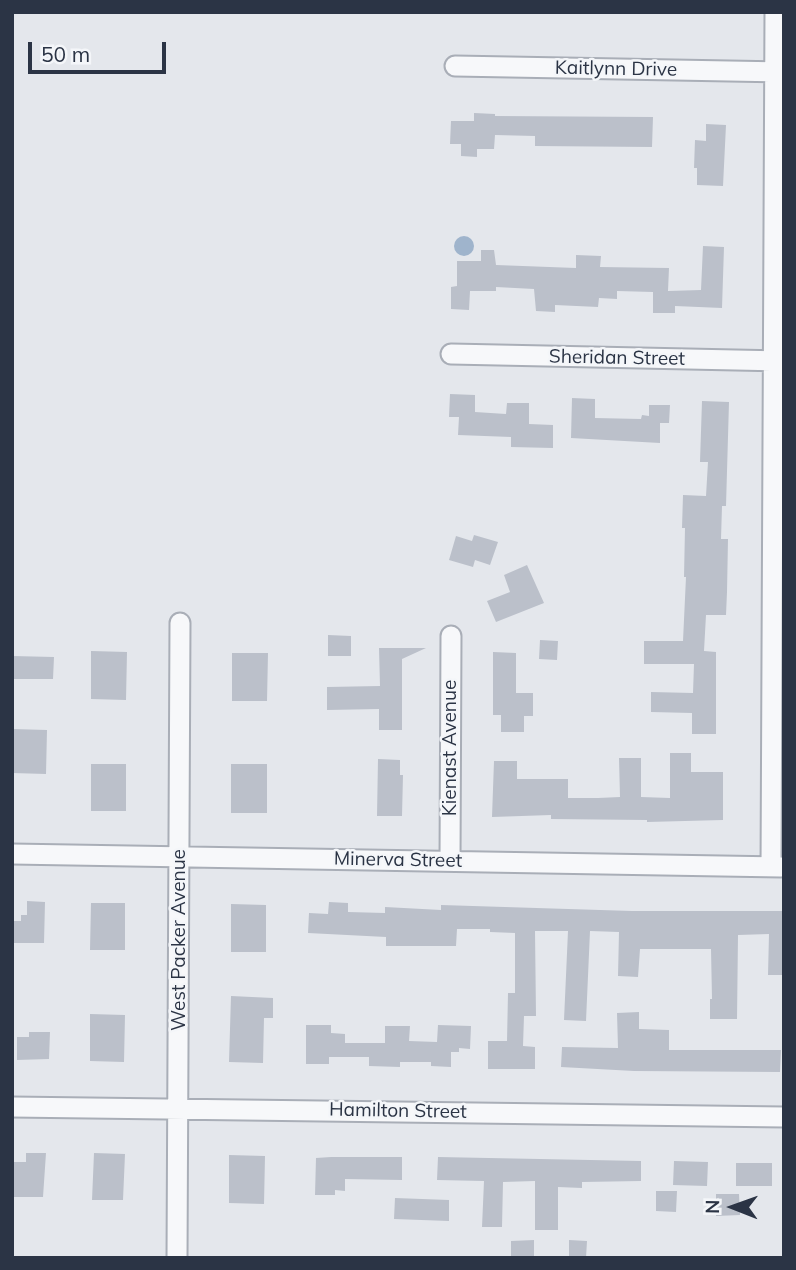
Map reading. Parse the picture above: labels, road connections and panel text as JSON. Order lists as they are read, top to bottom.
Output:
{
  "streets": {
    "street": [
      "Kaitlynn Drive",
      "Sheridan Street",
      "Kienast Avenue",
      "Minerva Street",
      "West Packer Avenue",
      "Hamilton Street"
    ]
  },
  "crossings": [
    ["Kienast Avenue", "Minerva Street"],
    ["Minerva Street", "West Packer Avenue"],
    ["West Packer Avenue", "Hamilton Street"]
  ],
  "scale_bar": "50 m",
  "north": "left"
}
